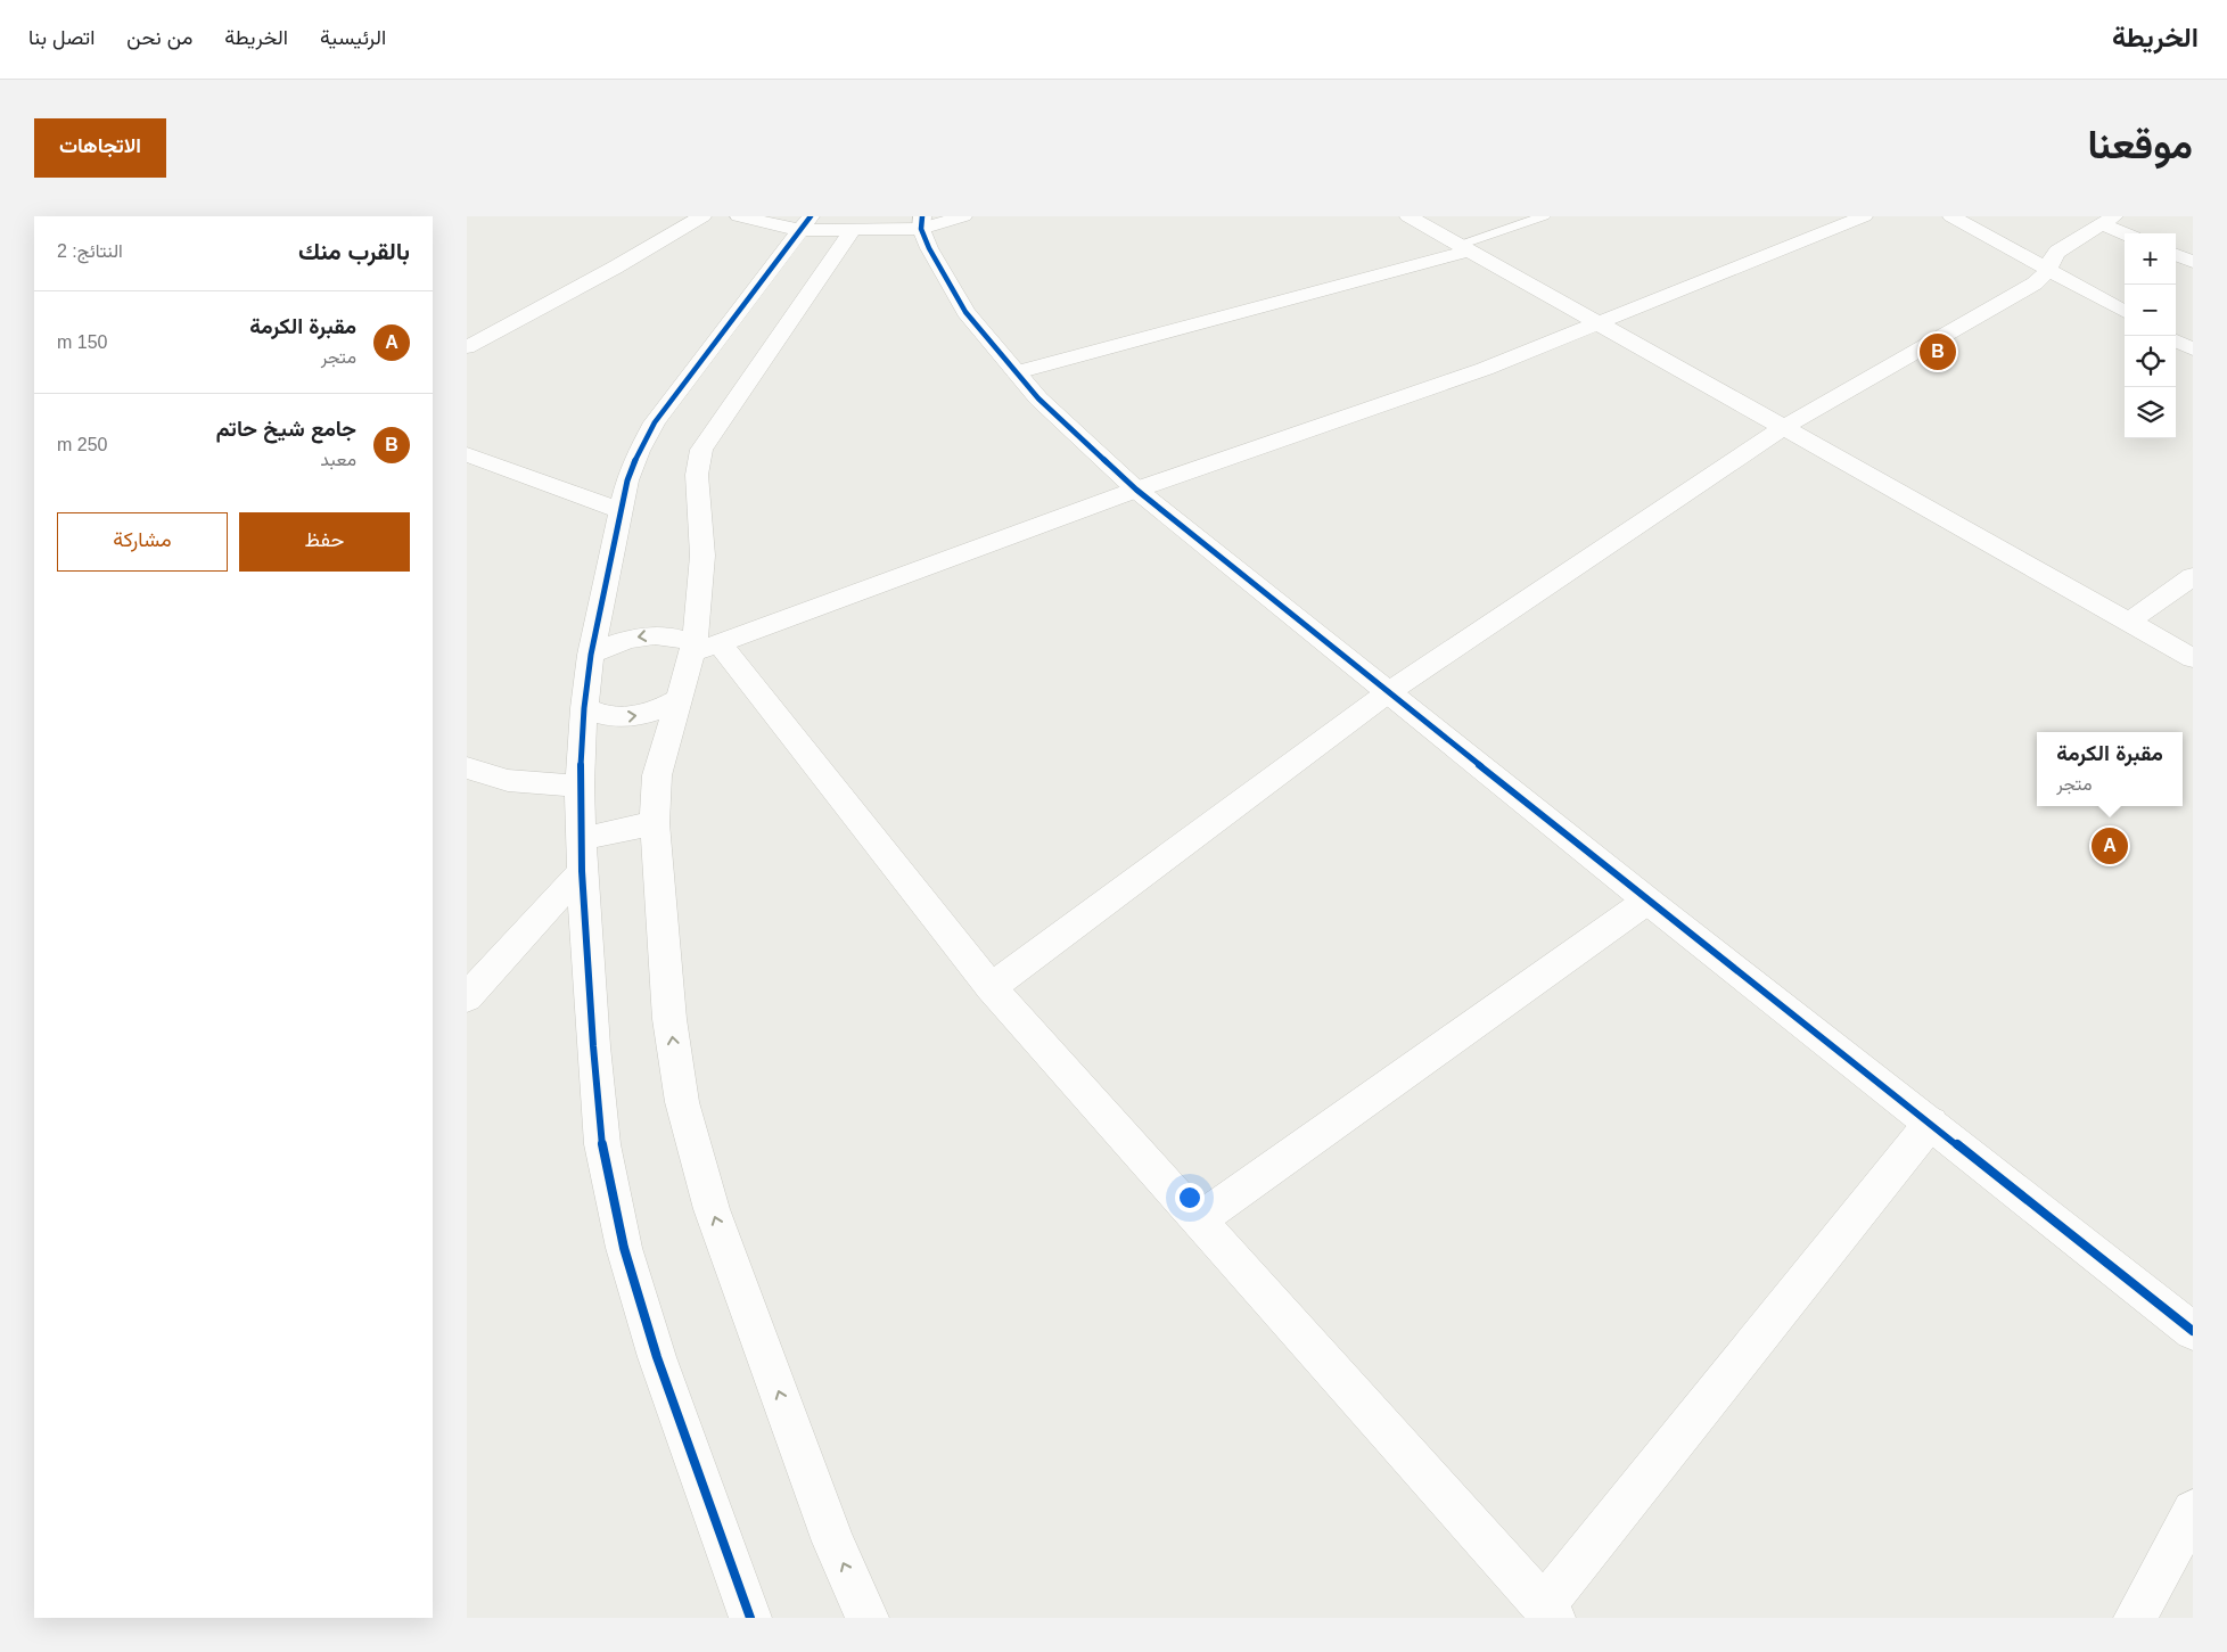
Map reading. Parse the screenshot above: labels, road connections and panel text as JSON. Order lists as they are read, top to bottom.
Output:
{
  "page": {
    "header": "الخريطة",
    "nav": [
      "الرئيسية",
      "الخريطة",
      "من نحن",
      "اتصل بنا"
    ],
    "title": "موقعنا",
    "buttons": [
      "الاتجاهات",
      ["حفظ", "مشاركة"]
    ],
    "heading": ["بالقرب منك", "النتائج: 2"],
    "map_buttons": ["+", "−"],
    "list": [
      {
        "mark": "A",
        "name": "مقبرة الكرمة",
        "note": "متجر",
        "value": "150 m"
      },
      {
        "mark": "B",
        "name": "جامع شيخ حاتم",
        "note": "معبد",
        "value": "250 m"
      }
    ],
    "pins": ["B", "A"],
    "popup": ["مقبرة الكرمة", "متجر"]
  }
}
